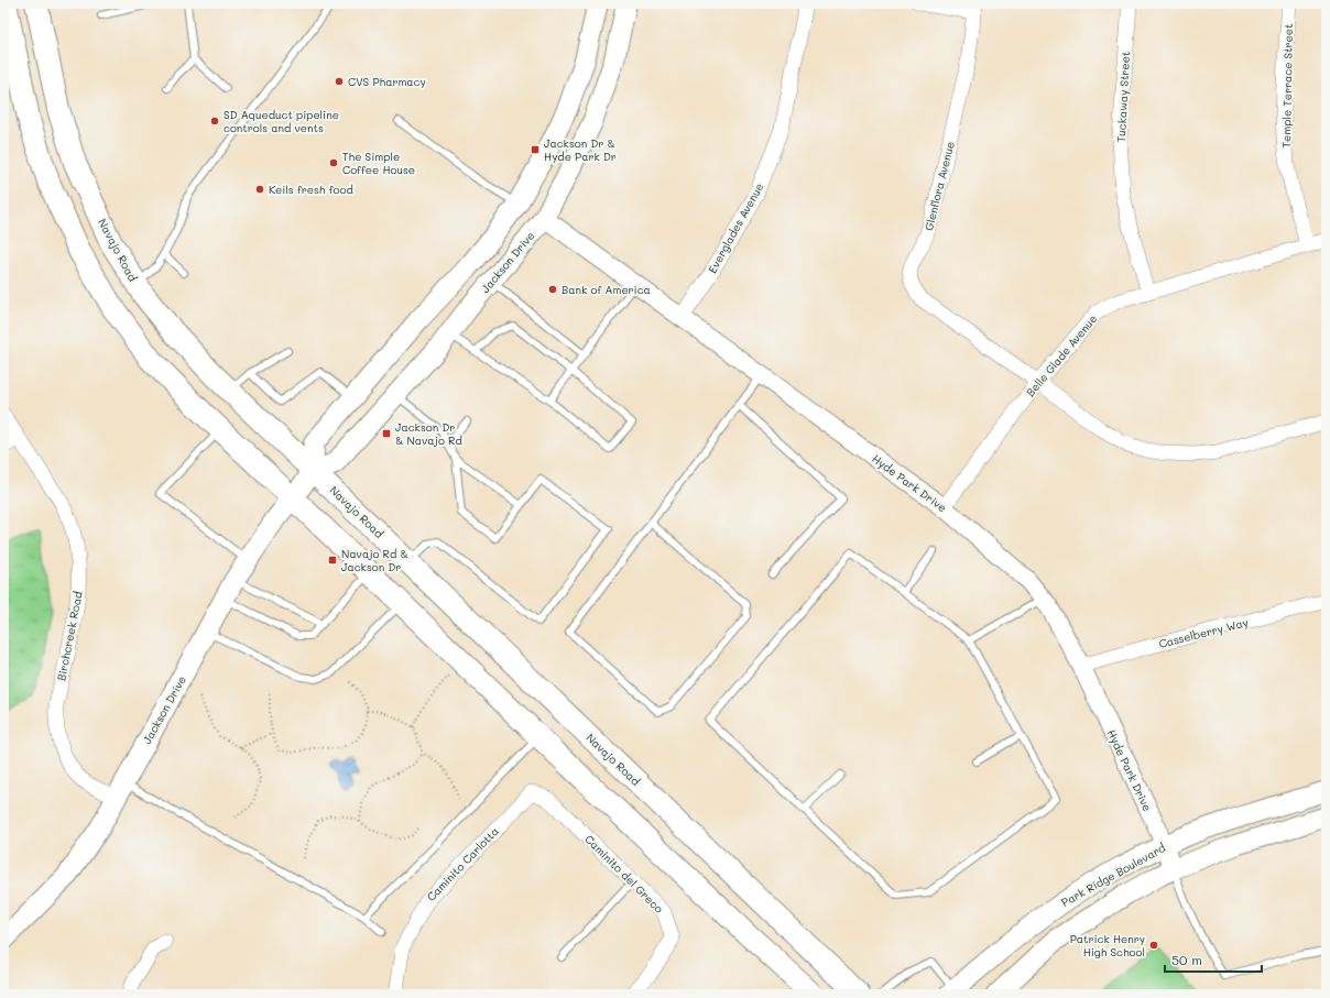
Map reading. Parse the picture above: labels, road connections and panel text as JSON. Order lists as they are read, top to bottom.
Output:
{
  "streets": {
    "main road": ["Navajo Road", "Jackson Drive", "Park Ridge Boulevard"],
    "street": [
      "Temple Terrace Street",
      "Tuckaway Street",
      "Glenflora Avenue",
      "Everglades Avenue",
      "Belle Glade Avenue",
      "Hyde Park Drive",
      "Casselberry Way",
      "Birchcreek Road",
      "Caminito Carlotta",
      "Caminito del Greco"
    ]
  },
  "crossings": [
    ["Temple Terrace Street", "Belle Glade Avenue"],
    ["Tuckaway Street", "Belle Glade Avenue"],
    ["Glenflora Avenue", "Belle Glade Avenue"],
    ["Everglades Avenue", "Hyde Park Drive"],
    ["Navajo Road", "Jackson Drive"],
    ["Jackson Drive", "Hyde Park Drive"],
    ["Jackson Drive", "Birchcreek Road"],
    ["Belle Glade Avenue", "Hyde Park Drive"],
    ["Hyde Park Drive", "Casselberry Way"],
    ["Hyde Park Drive", "Park Ridge Boulevard"],
    ["Caminito Carlotta", "Caminito del Greco"]
  ],
  "places": {
    "other": [
      "CVS Pharmacy",
      "SD Aqueduct pipeline controls and vents",
      "The Simple Coffee House",
      "Keils fresh food",
      "Bank of America",
      "Patrick Henry High School"
    ],
    "transit": ["Jackson Dr & Hyde Park Dr", "Jackson Dr & Navajo Rd", "Navajo Rd & Jackson Dr"]
  },
  "scale_bar": "50 m"
}
